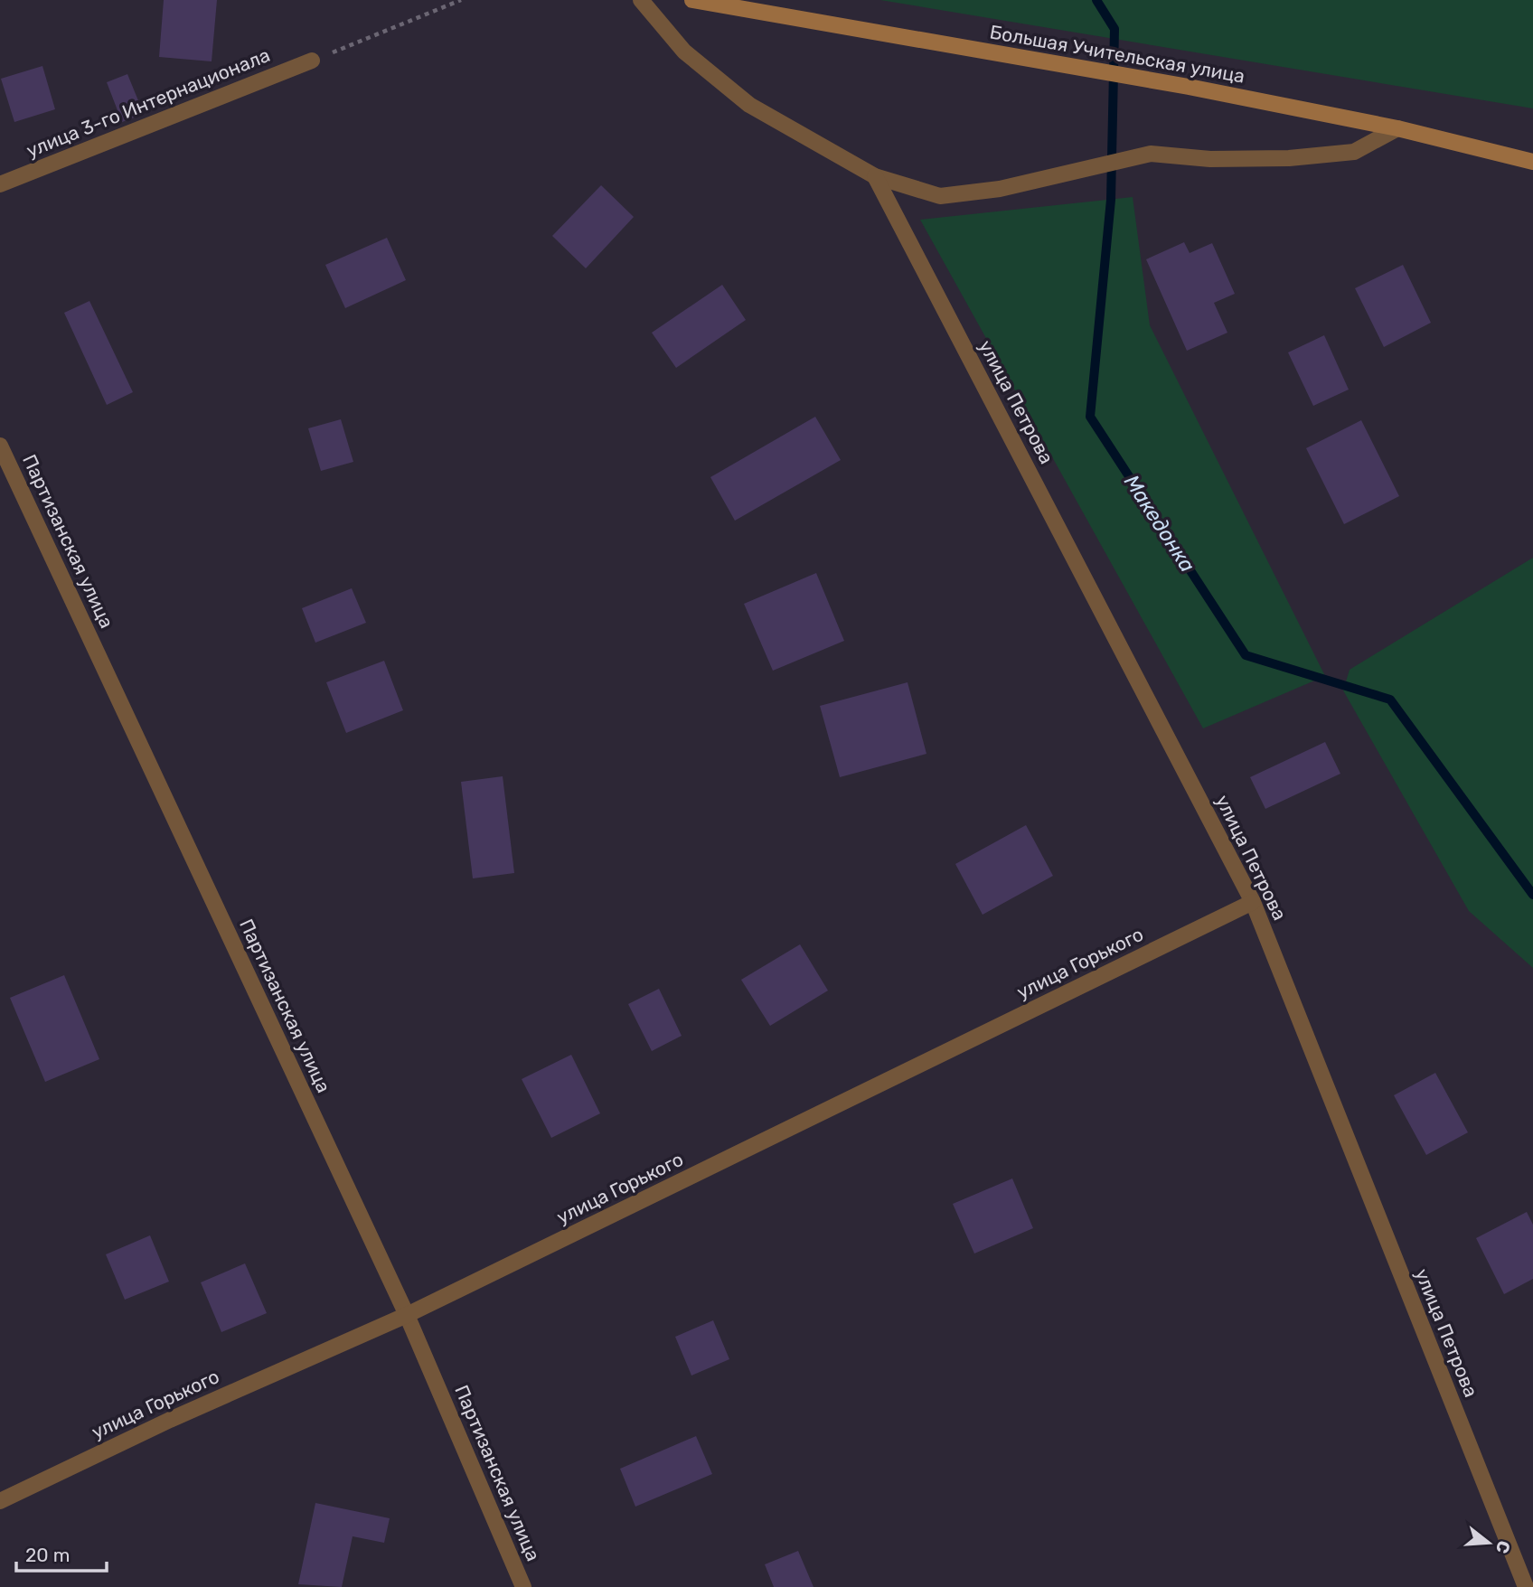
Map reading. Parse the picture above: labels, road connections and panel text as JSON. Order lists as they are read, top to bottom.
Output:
{
  "streets": {
    "main road": ["Большая Учительская улица"],
    "street": [
      "улица 3-го Интернационала",
      "улица Петрова",
      "Партизанская улица",
      "улица Горького"
    ]
  },
  "crossings": [
    ["улица Петрова", "улица Горького"],
    ["Партизанская улица", "улица Горького"]
  ],
  "water": ["Македонка"],
  "scale_bar": "20 m",
  "north": "right"
}
